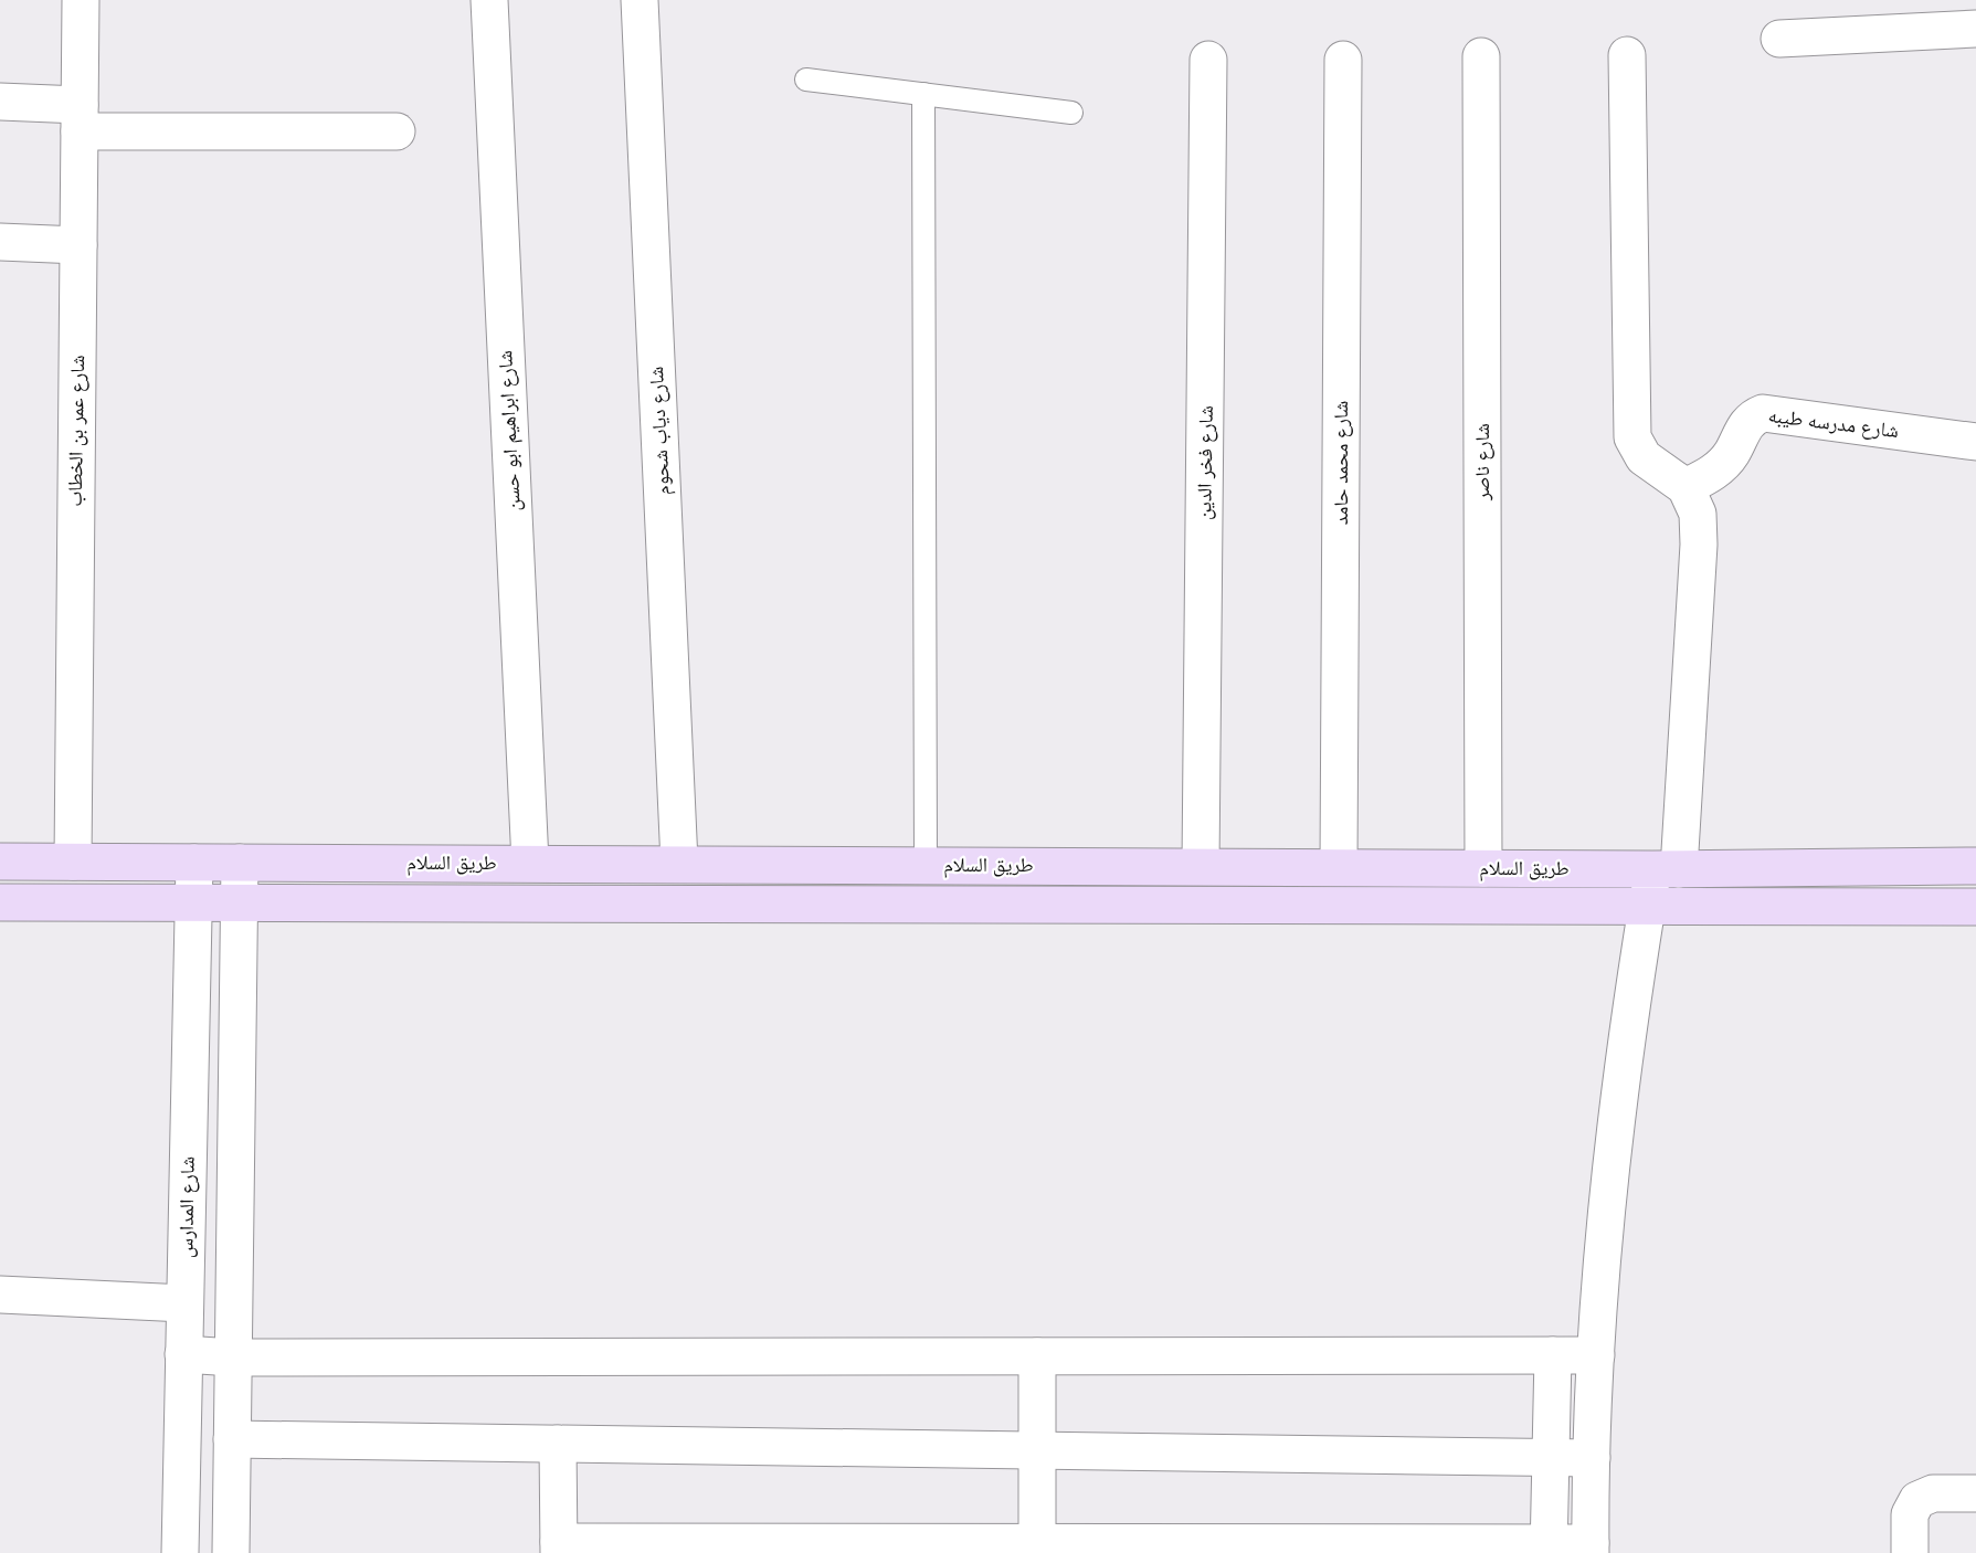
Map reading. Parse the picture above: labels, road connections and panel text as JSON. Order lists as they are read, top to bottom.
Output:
{
  "streets": {
    "main road": ["طريق السلام"],
    "street": [
      "شارع مدرسه طيبه",
      "شارع عمر بن الخطاب",
      "شارع ابراهيم ابو حسن",
      "شارع دياب شحوم",
      "شارع ناصر",
      "شارع فخر الدين",
      "شارع محمد حامد",
      "شارع المدارس"
    ]
  },
  "crossings": [
    ["شارع عمر بن الخطاب", "طريق السلام"],
    ["شارع ابراهيم ابو حسن", "طريق السلام"],
    ["شارع دياب شحوم", "طريق السلام"],
    ["شارع ناصر", "طريق السلام"],
    ["شارع فخر الدين", "طريق السلام"],
    ["شارع محمد حامد", "طريق السلام"],
    ["طريق السلام", "شارع المدارس"]
  ]
}
